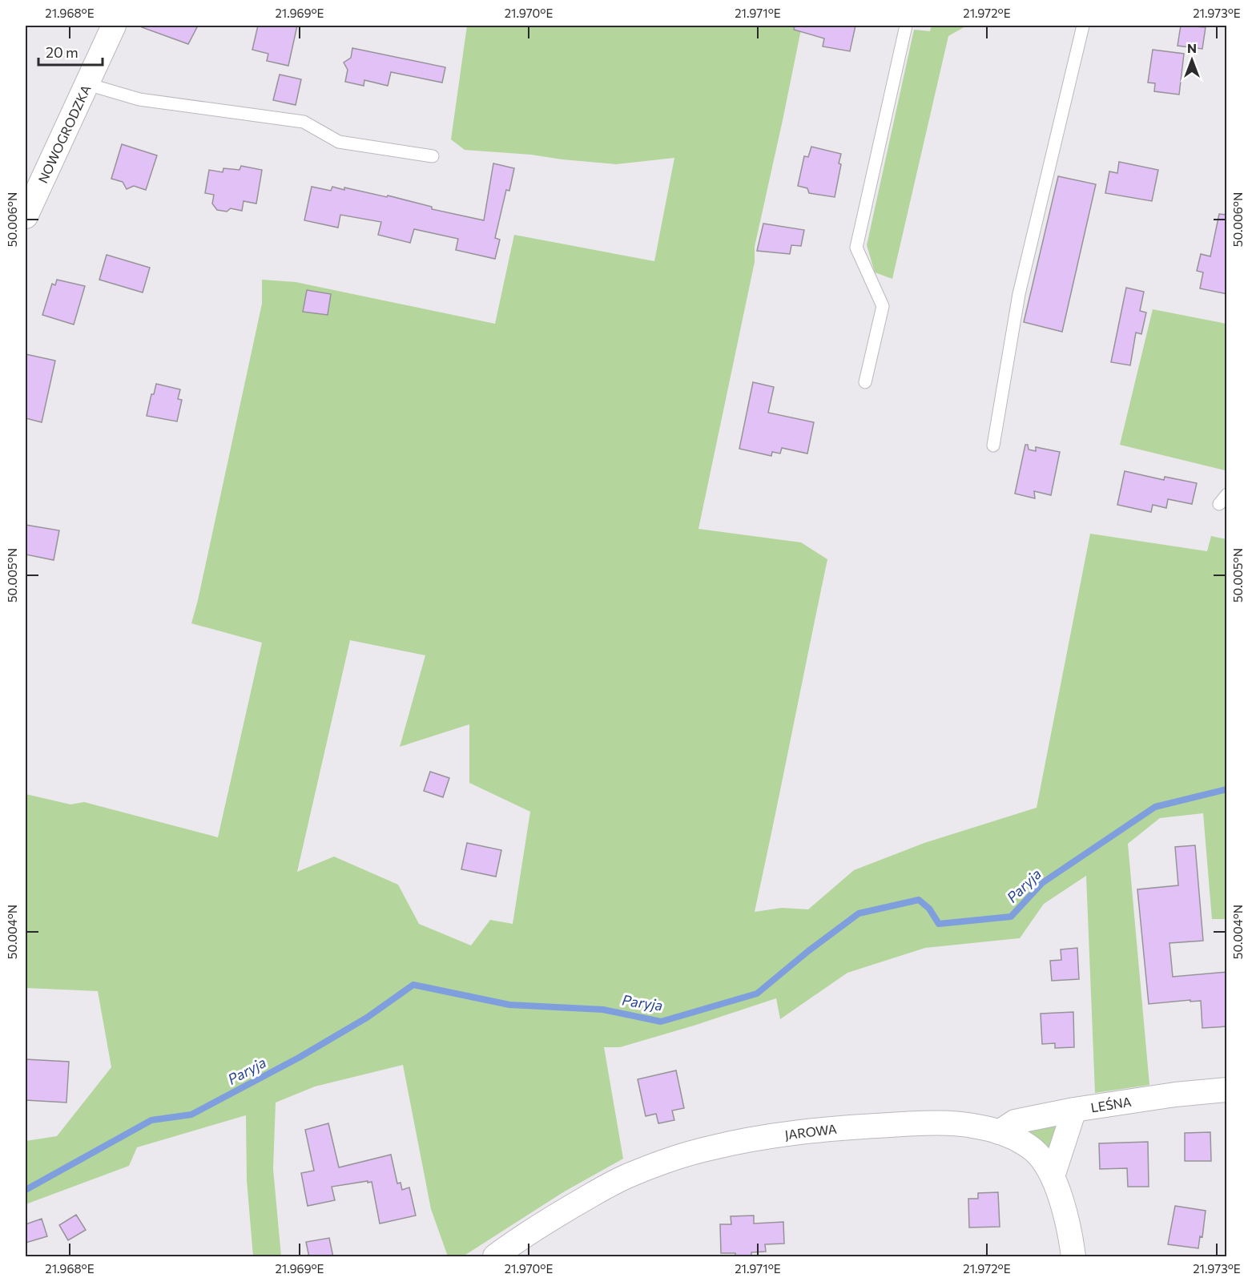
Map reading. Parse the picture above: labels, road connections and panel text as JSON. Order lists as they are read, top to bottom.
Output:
{
  "streets": {
    "street": ["NOWOGRODZKA", "LEŚNA", "JAROWA"]
  },
  "crossings": [
    ["LEŚNA", "JAROWA"]
  ],
  "water": ["Paryja"],
  "scale_bar": "20 m",
  "north": "top",
  "coordinates": [
    "21.968°E",
    "21.969°E",
    "21.970°E",
    "21.971°E",
    "21.972°E",
    "21.973°E",
    "50.006°N",
    "50.005°N",
    "50.004°N"
  ]
}
